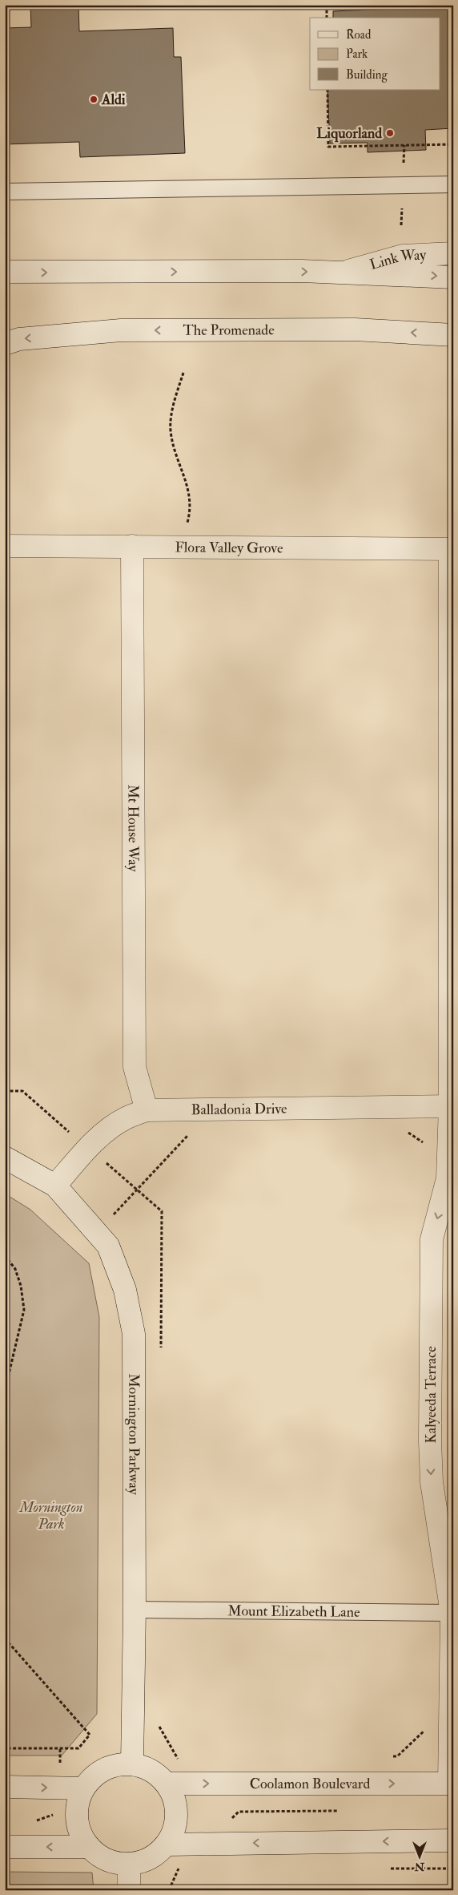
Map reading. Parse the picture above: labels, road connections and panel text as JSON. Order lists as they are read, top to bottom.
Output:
{
  "streets": {
    "street": [
      "Link Way",
      "The Promenade",
      "Flora Valley Grove",
      "Mt House Way",
      "Balladonia Drive",
      "Kalyeeda Terrace",
      "Mornington Parkway",
      "Coolamon Boulevard"
    ],
    "lane": ["Mount Elizabeth Lane"]
  },
  "crossings": [
    ["Flora Valley Grove", "Mt House Way"],
    ["Flora Valley Grove", "Kalyeeda Terrace"],
    ["Mt House Way", "Balladonia Drive"],
    ["Balladonia Drive", "Kalyeeda Terrace"],
    ["Balladonia Drive", "Mornington Parkway"],
    ["Kalyeeda Terrace", "Mount Elizabeth Lane"],
    ["Kalyeeda Terrace", "Coolamon Boulevard"],
    ["Mornington Parkway", "Mount Elizabeth Lane"],
    ["Mornington Parkway", "Coolamon Boulevard"]
  ],
  "parks": ["Mornington Park"],
  "places": ["Aldi", "Liquorland"],
  "legend": ["Road", "Park", "Building"],
  "north": "bottom"
}
